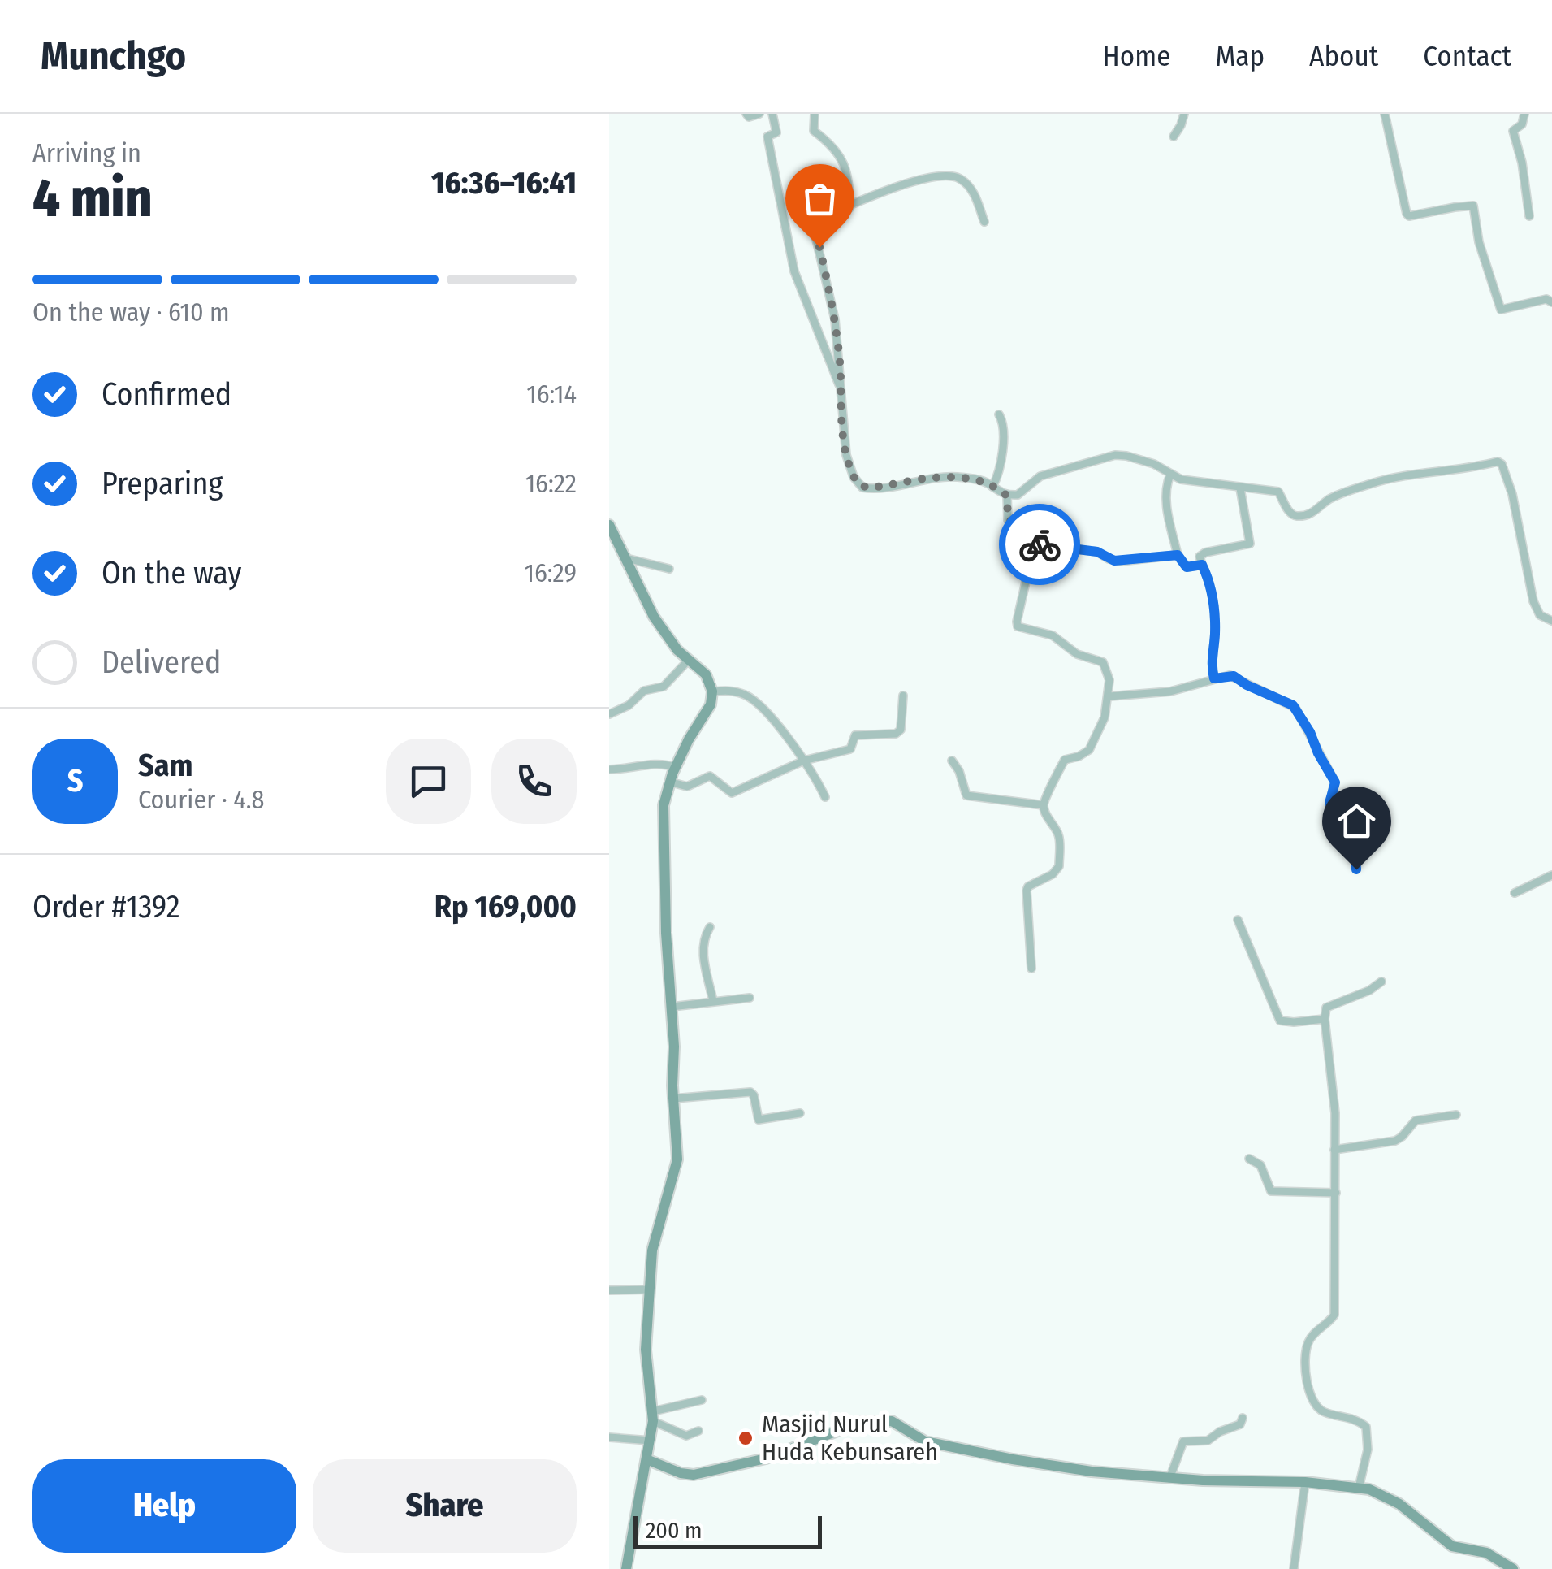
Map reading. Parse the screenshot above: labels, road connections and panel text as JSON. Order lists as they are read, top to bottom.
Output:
{
  "places": ["Masjid Nurul Huda Kebunsareh"],
  "scale_bar": "200 m",
  "page": {
    "header": "Munchgo",
    "nav": [
      "Home",
      "Map",
      "About",
      "Contact"
    ],
    "heading": ["4 min", "Arriving in", "16:36–16:41"],
    "panel": [
      "Sam",
      "Courier · 4.8",
      "Order #1392",
      "Rp 169,000"
    ],
    "bar": "On the way · 610 m",
    "list": [
      ["Confirmed", "16:14"],
      ["Preparing", "16:22"],
      ["On the way", "16:29"],
      "Delivered"
    ],
    "round": "S",
    "buttons": ["Help", "Share"],
    "scale": "200 m"
  }
}
